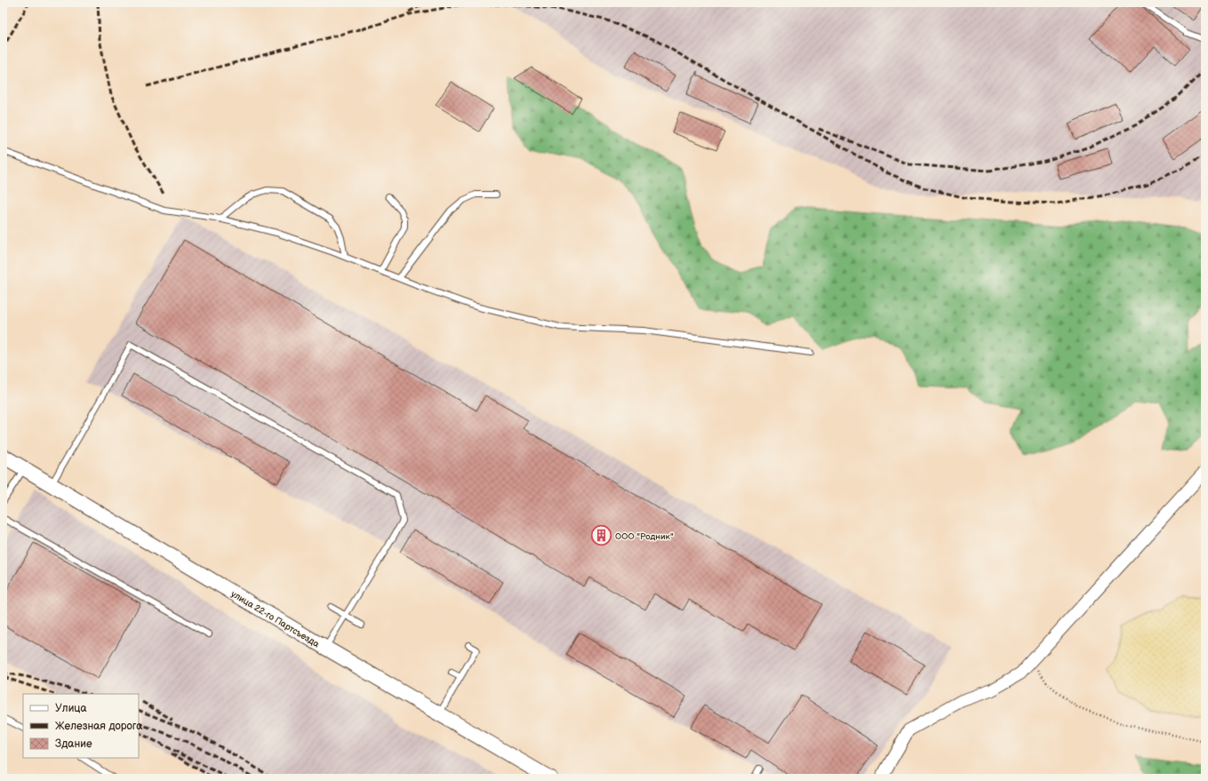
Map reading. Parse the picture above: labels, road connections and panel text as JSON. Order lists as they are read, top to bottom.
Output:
{
  "streets": {
    "street": ["улица 22-го Партсъезда"]
  },
  "places": {
    "building": ["ООО \"Родник\""]
  },
  "legend": ["Улица", "Железная дорога", "Здание"]
}
